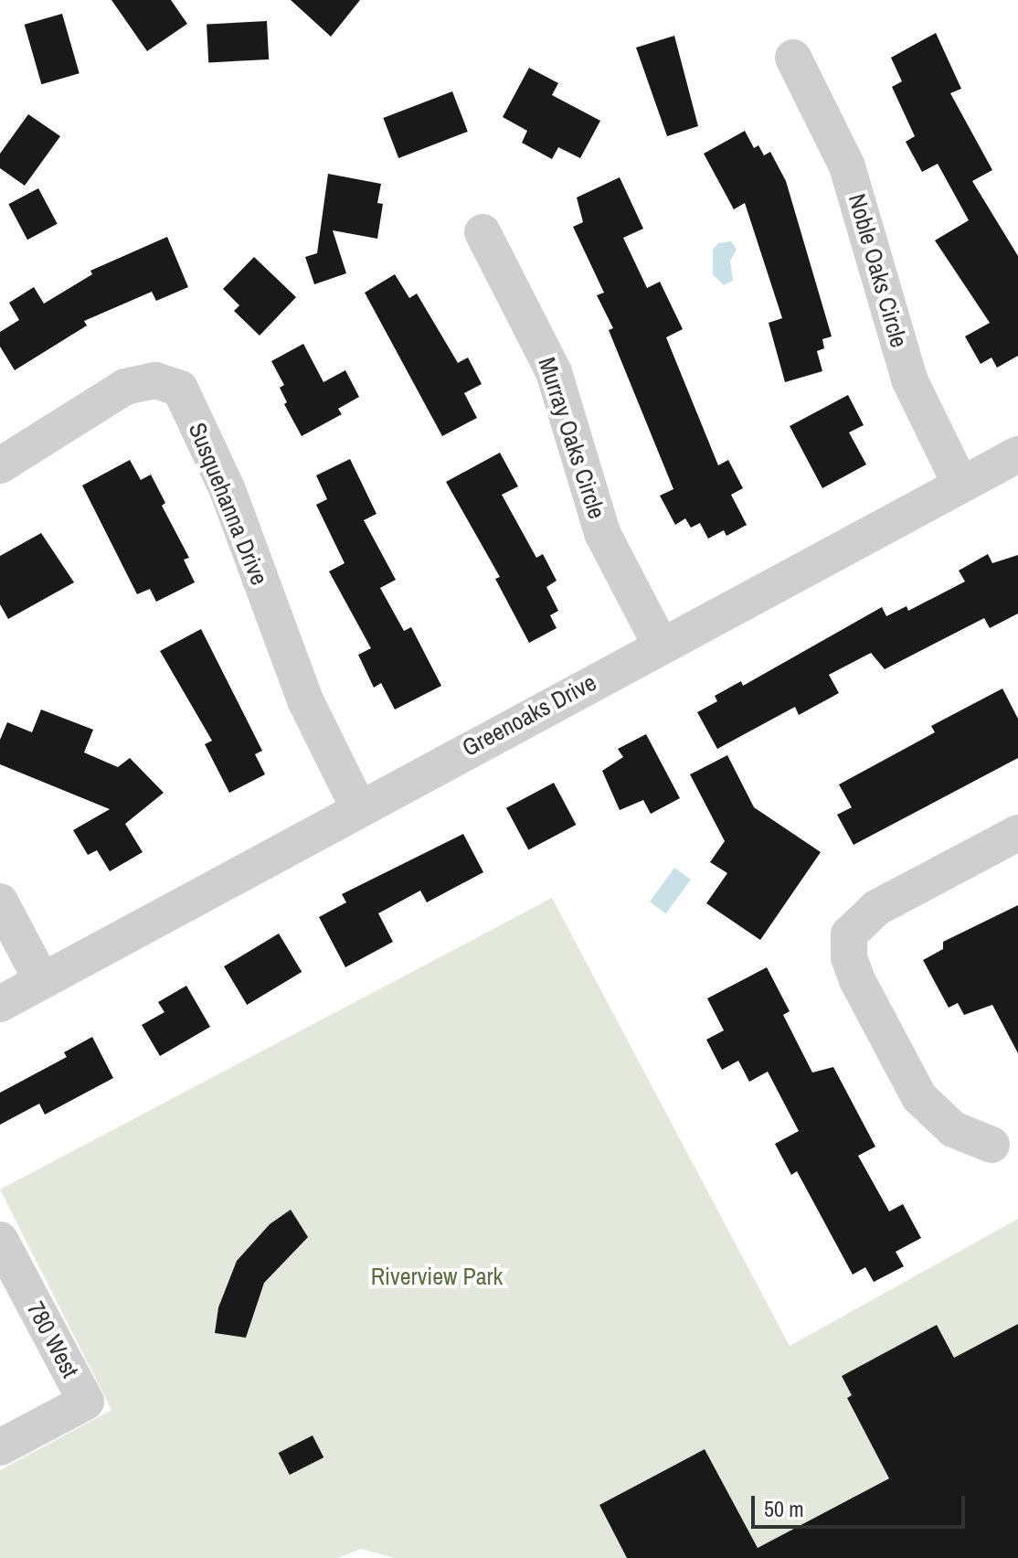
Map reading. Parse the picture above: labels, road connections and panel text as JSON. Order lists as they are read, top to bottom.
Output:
{
  "streets": {
    "street": [
      "Noble Oaks Circle",
      "Murray Oaks Circle",
      "Susquehanna Drive",
      "Greenoaks Drive",
      "780 West"
    ]
  },
  "crossings": [
    ["Noble Oaks Circle", "Greenoaks Drive"],
    ["Murray Oaks Circle", "Greenoaks Drive"],
    ["Susquehanna Drive", "Greenoaks Drive"]
  ],
  "parks": ["Riverview Park"],
  "scale_bar": "50 m"
}
